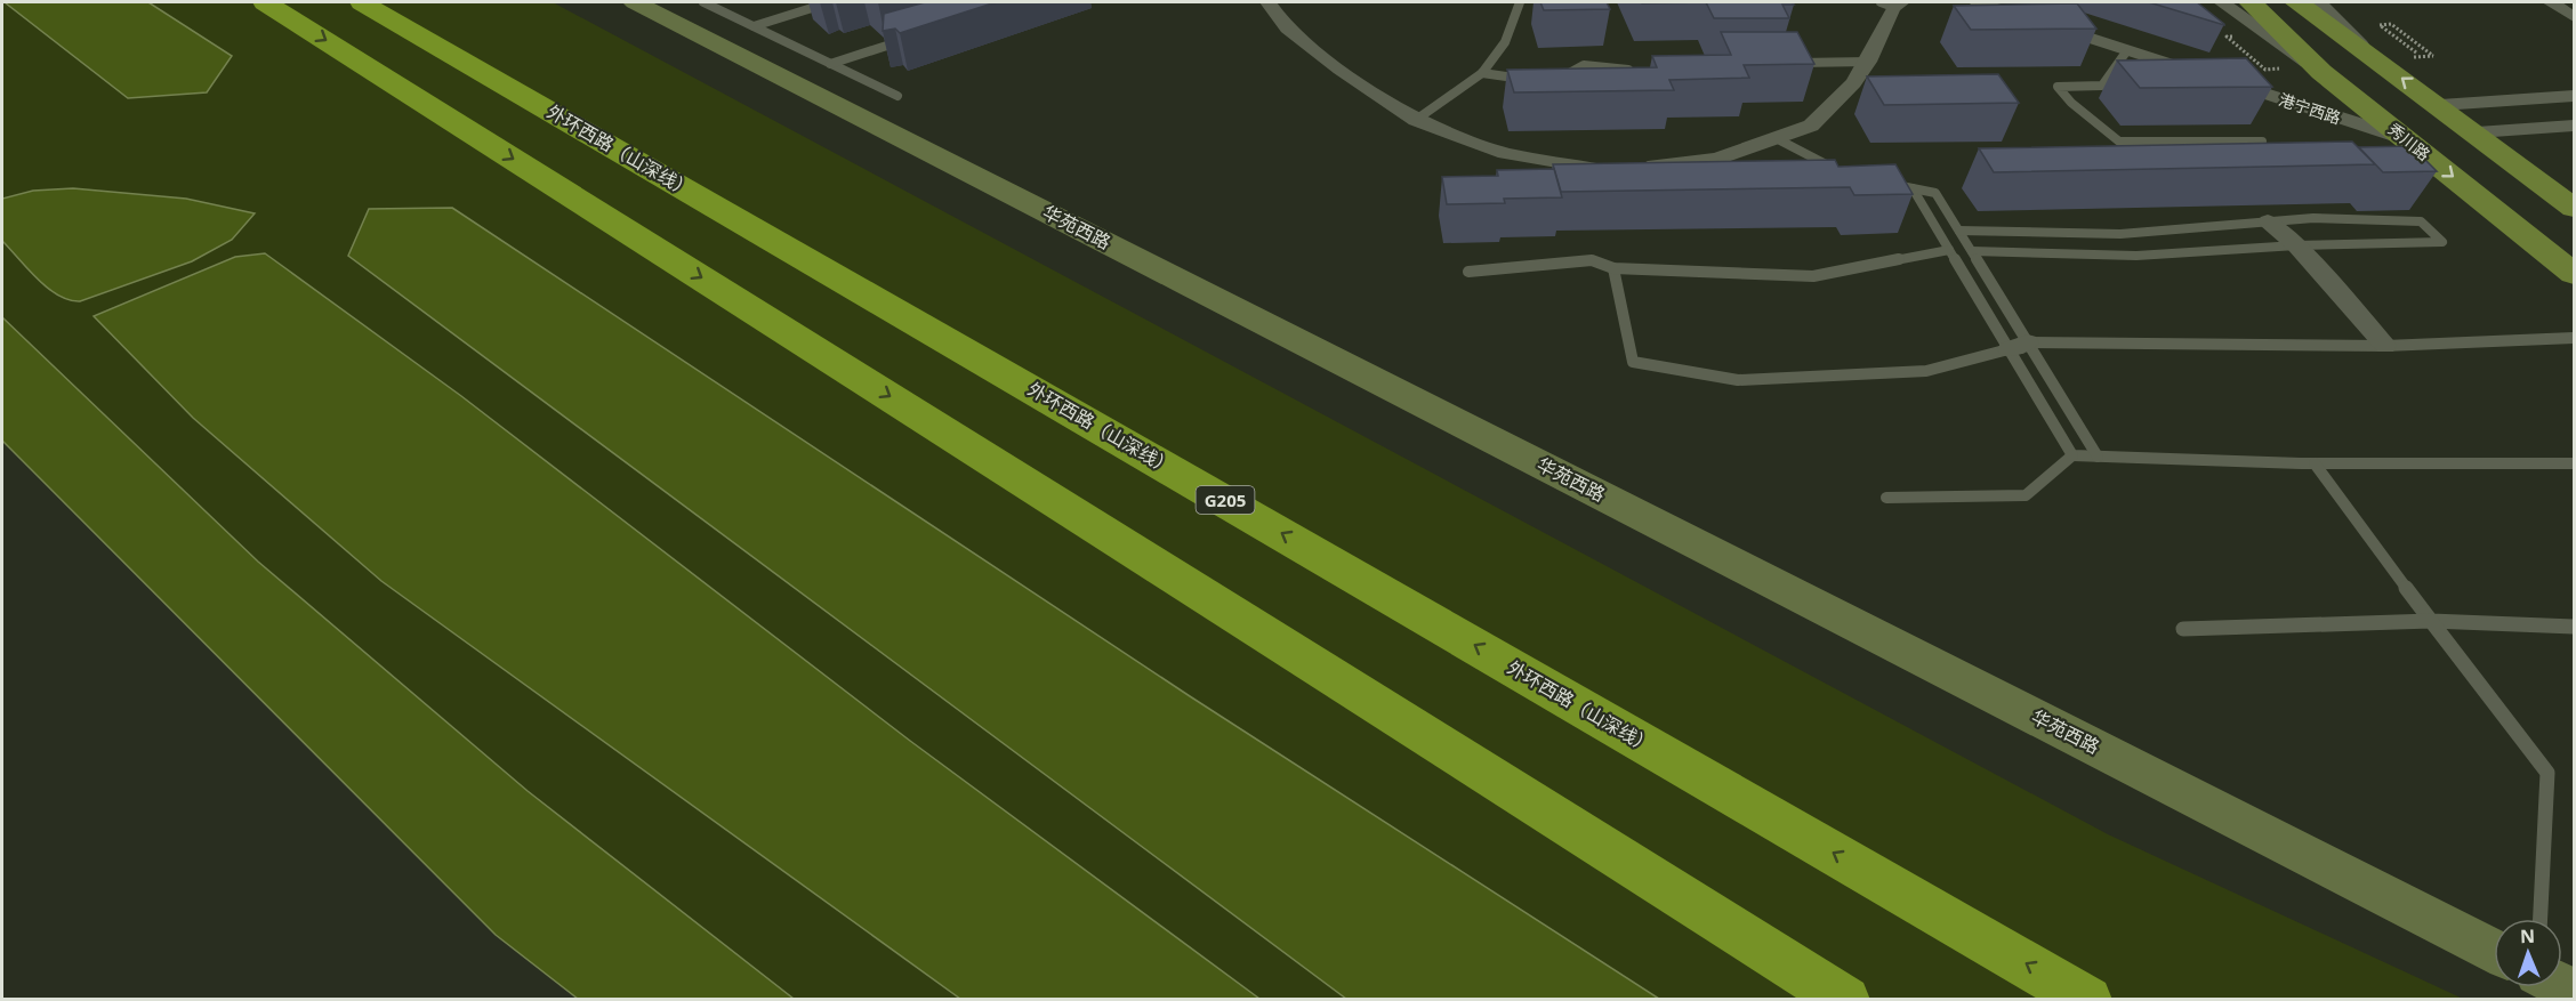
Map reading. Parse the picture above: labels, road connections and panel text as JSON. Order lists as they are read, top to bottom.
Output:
{
  "streets": {
    "highway": ["外环西路（山深线）", "G205"],
    "main road": ["秀川路"],
    "street": ["港宁西路", "华苑西路"]
  },
  "crossings": [
    ["港宁西路", "秀川路"]
  ],
  "north": "top"
}
